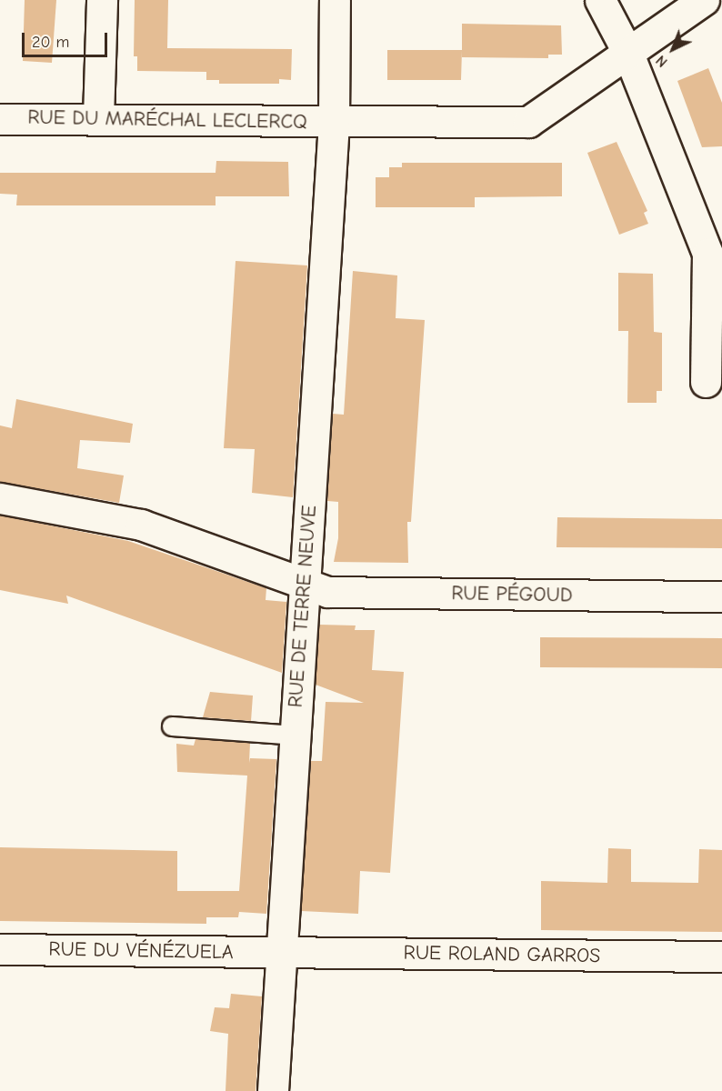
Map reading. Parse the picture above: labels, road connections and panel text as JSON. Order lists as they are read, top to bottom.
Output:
{
  "streets": {
    "street": [
      "RUE DU MARÉCHAL LECLERCQ",
      "RUE PÉGOUD",
      "RUE DE TERRE NEUVE",
      "RUE DU VÉNÉZUELA",
      "RUE ROLAND GARROS"
    ]
  },
  "crossings": [
    ["RUE DU MARÉCHAL LECLERCQ", "RUE DE TERRE NEUVE"],
    ["RUE PÉGOUD", "RUE DE TERRE NEUVE"],
    ["RUE DE TERRE NEUVE", "RUE DU VÉNÉZUELA"],
    ["RUE DE TERRE NEUVE", "RUE ROLAND GARROS"],
    ["RUE DU VÉNÉZUELA", "RUE ROLAND GARROS"]
  ],
  "scale_bar": "20 m",
  "north": "bottom left"
}
